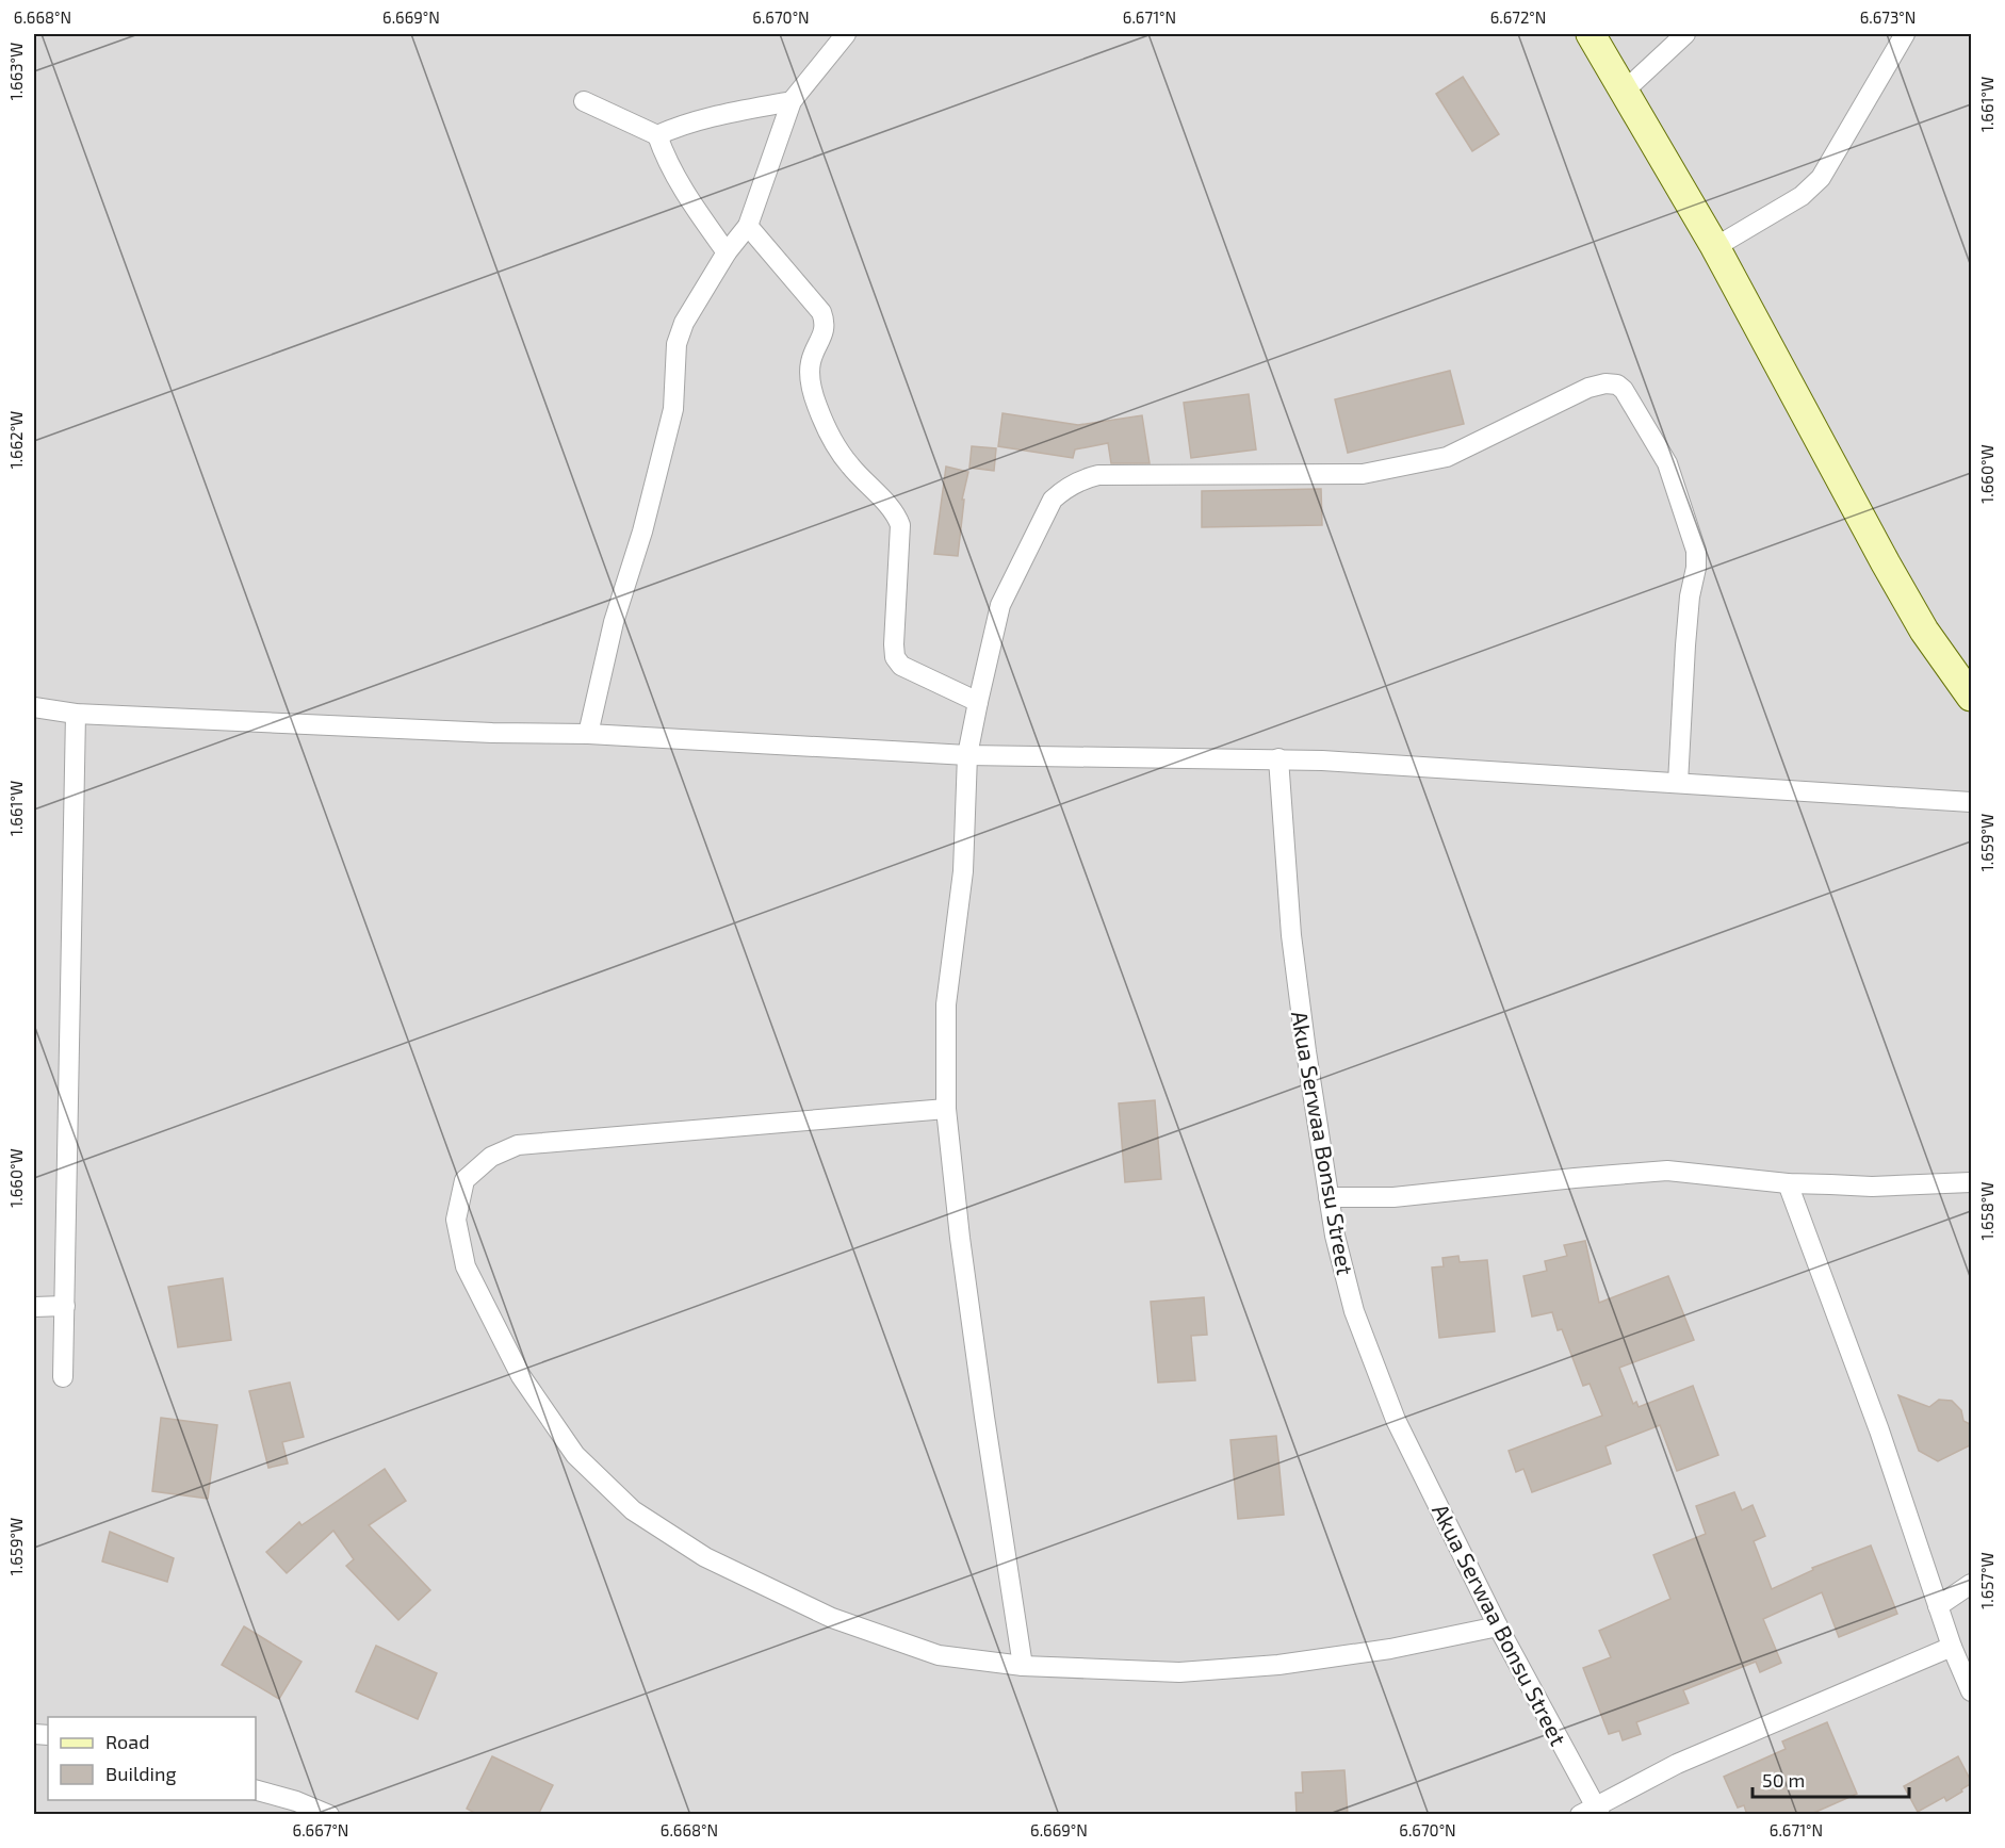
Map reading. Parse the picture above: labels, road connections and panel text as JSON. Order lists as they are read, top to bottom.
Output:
{
  "streets": {
    "street": ["Akua Serwaa Bonsu Street"]
  },
  "legend": ["Road", "Building"],
  "scale_bar": "50 m",
  "coordinates": [
    "6.668°N",
    "6.669°N",
    "6.670°N",
    "6.671°N",
    "6.672°N",
    "6.673°N",
    "1.663°W",
    "1.661°W",
    "1.662°W",
    "1.660°W",
    "1.659°W",
    "1.658°W",
    "1.657°W",
    "6.667°N"
  ]
}
